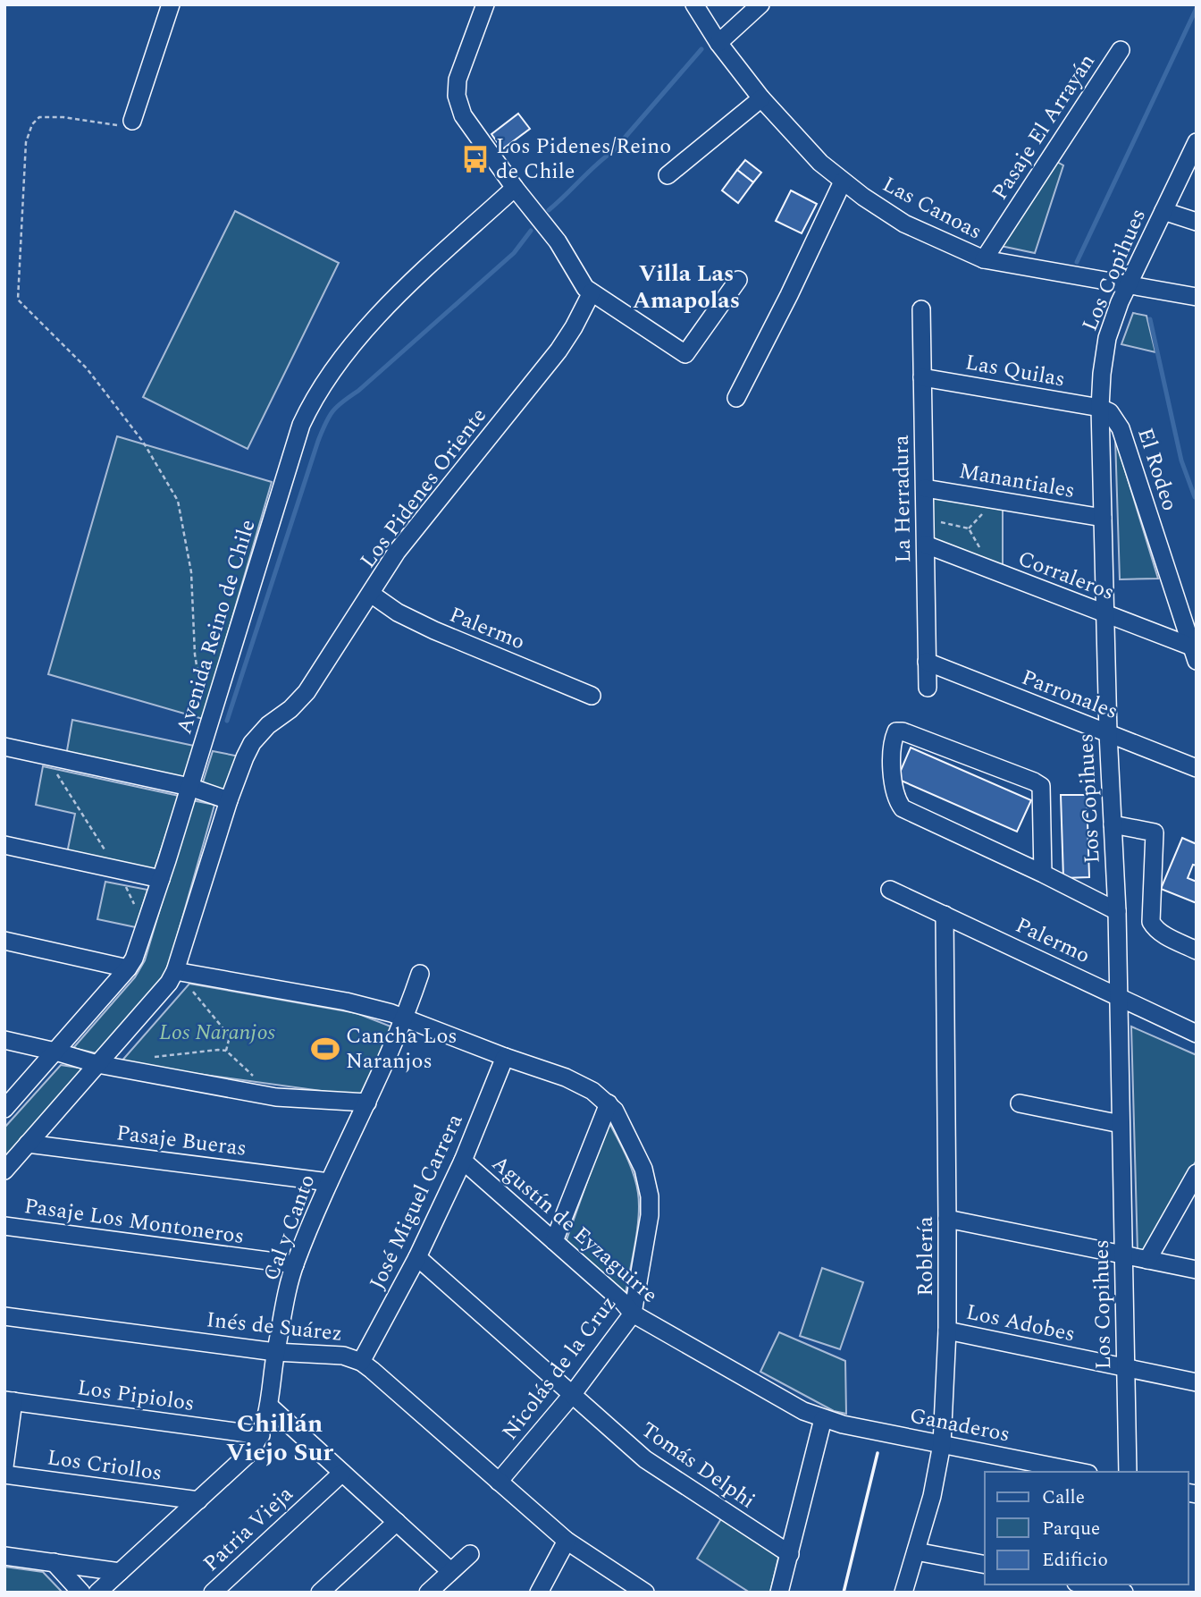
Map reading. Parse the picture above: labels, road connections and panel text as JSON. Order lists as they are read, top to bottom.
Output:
{
  "streets": {
    "street": [
      "Pasaje El Arrayán",
      "Las Canoas",
      "Los Copihues",
      "Las Quilas",
      "El Rodeo",
      "Manantiales",
      "Los Pidenes Oriente",
      "La Herradura",
      "Corraleros",
      "Avenida Reino de Chile",
      "Palermo",
      "Parronales",
      "Pasaje Bueras",
      "José Miguel Carrera",
      "Pasaje Los Montoneros",
      "Cal y Canto",
      "Agustín de Eyzaguirre",
      "Roblería",
      "Los Adobes",
      "Inés de Suárez",
      "Nicolás de la Cruz",
      "Los Pipiolos",
      "Ganaderos",
      "Los Criollos",
      "Tomás Delphi",
      "Patria Vieja"
    ]
  },
  "crossings": [
    ["Pasaje El Arrayán", "Las Canoas"],
    ["Las Canoas", "Los Copihues"],
    ["Los Copihues", "Las Quilas"],
    ["Los Copihues", "El Rodeo"],
    ["Los Copihues", "Manantiales"],
    ["Los Copihues", "Corraleros"],
    ["Los Copihues", "Palermo"],
    ["Los Copihues", "Parronales"],
    ["Los Copihues", "Los Adobes"],
    ["Las Quilas", "El Rodeo"],
    ["Las Quilas", "La Herradura"],
    ["El Rodeo", "Corraleros"],
    ["Manantiales", "La Herradura"],
    ["Los Pidenes Oriente", "Palermo"],
    ["La Herradura", "Corraleros"],
    ["La Herradura", "Parronales"],
    ["Palermo", "Roblería"],
    ["Pasaje Bueras", "Cal y Canto"],
    ["José Miguel Carrera", "Agustín de Eyzaguirre"],
    ["José Miguel Carrera", "Inés de Suárez"],
    ["José Miguel Carrera", "Nicolás de la Cruz"],
    ["José Miguel Carrera", "Tomás Delphi"],
    ["Pasaje Los Montoneros", "Cal y Canto"],
    ["Cal y Canto", "Inés de Suárez"],
    ["Cal y Canto", "Nicolás de la Cruz"],
    ["Cal y Canto", "Los Pipiolos"],
    ["Cal y Canto", "Los Criollos"],
    ["Agustín de Eyzaguirre", "Nicolás de la Cruz"],
    ["Agustín de Eyzaguirre", "Ganaderos"],
    ["Roblería", "Los Adobes"],
    ["Roblería", "Ganaderos"],
    ["Inés de Suárez", "Nicolás de la Cruz"],
    ["Nicolás de la Cruz", "Tomás Delphi"]
  ],
  "districts": ["Villa Las Amapolas", "Chillán Viejo Sur"],
  "parks": ["Los Naranjos"],
  "places": {
    "bus stop": ["Los Pidenes/Reino de Chile"],
    "sports": ["Cancha Los Naranjos"]
  },
  "legend": ["Calle", "Parque", "Edificio"]
}
